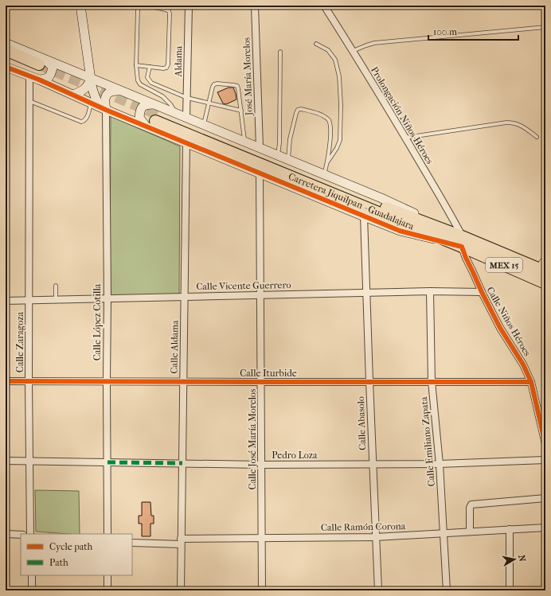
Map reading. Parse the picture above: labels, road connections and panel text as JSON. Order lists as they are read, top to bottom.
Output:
{
  "streets": {
    "highway": ["Carretera Jiquilpan - Guadalajara", "MEX 15"],
    "street": [
      "Aldama",
      "José María Morelos",
      "Prolongación Niños Héroes",
      "Calle Vicente Guerrero",
      "Calle Niños Héroes",
      "Calle López Cotilla",
      "Calle Zaragoza",
      "Calle Aldama",
      "Calle Iturbide",
      "Calle Abasolo",
      "Calle José María Morelos",
      "Calle Emiliano Zapata",
      "Pedro Loza",
      "Calle Ramón Corona"
    ]
  },
  "crossings": [
    ["Prolongación Niños Héroes", "Carretera Jiquilpan - Guadalajara"],
    ["Prolongación Niños Héroes", "Calle Niños Héroes"],
    ["Carretera Jiquilpan - Guadalajara", "Calle Niños Héroes"],
    ["Calle Vicente Guerrero", "Calle Niños Héroes"],
    ["Calle Vicente Guerrero", "Calle López Cotilla"],
    ["Calle Vicente Guerrero", "Calle Zaragoza"],
    ["Calle Vicente Guerrero", "Calle Aldama"],
    ["Calle Vicente Guerrero", "Calle Abasolo"],
    ["Calle Vicente Guerrero", "Calle José María Morelos"],
    ["Calle Vicente Guerrero", "Calle Emiliano Zapata"],
    ["Calle Niños Héroes", "Calle Iturbide"],
    ["Calle López Cotilla", "Calle Iturbide"],
    ["Calle López Cotilla", "Pedro Loza"],
    ["Calle Zaragoza", "Calle Iturbide"],
    ["Calle Zaragoza", "Pedro Loza"],
    ["Calle Aldama", "Calle Iturbide"],
    ["Calle Aldama", "Pedro Loza"],
    ["Calle Aldama", "Calle Ramón Corona"],
    ["Calle Iturbide", "Calle Abasolo"],
    ["Calle Iturbide", "Calle José María Morelos"],
    ["Calle Iturbide", "Calle Emiliano Zapata"],
    ["Calle Abasolo", "Pedro Loza"],
    ["Calle Abasolo", "Calle Ramón Corona"],
    ["Calle José María Morelos", "Pedro Loza"],
    ["Calle José María Morelos", "Calle Ramón Corona"],
    ["Calle Emiliano Zapata", "Pedro Loza"],
    ["Calle Emiliano Zapata", "Calle Ramón Corona"]
  ],
  "legend": ["Cycle path", "Path"],
  "scale_bar": "100 m",
  "north": "right"
}
